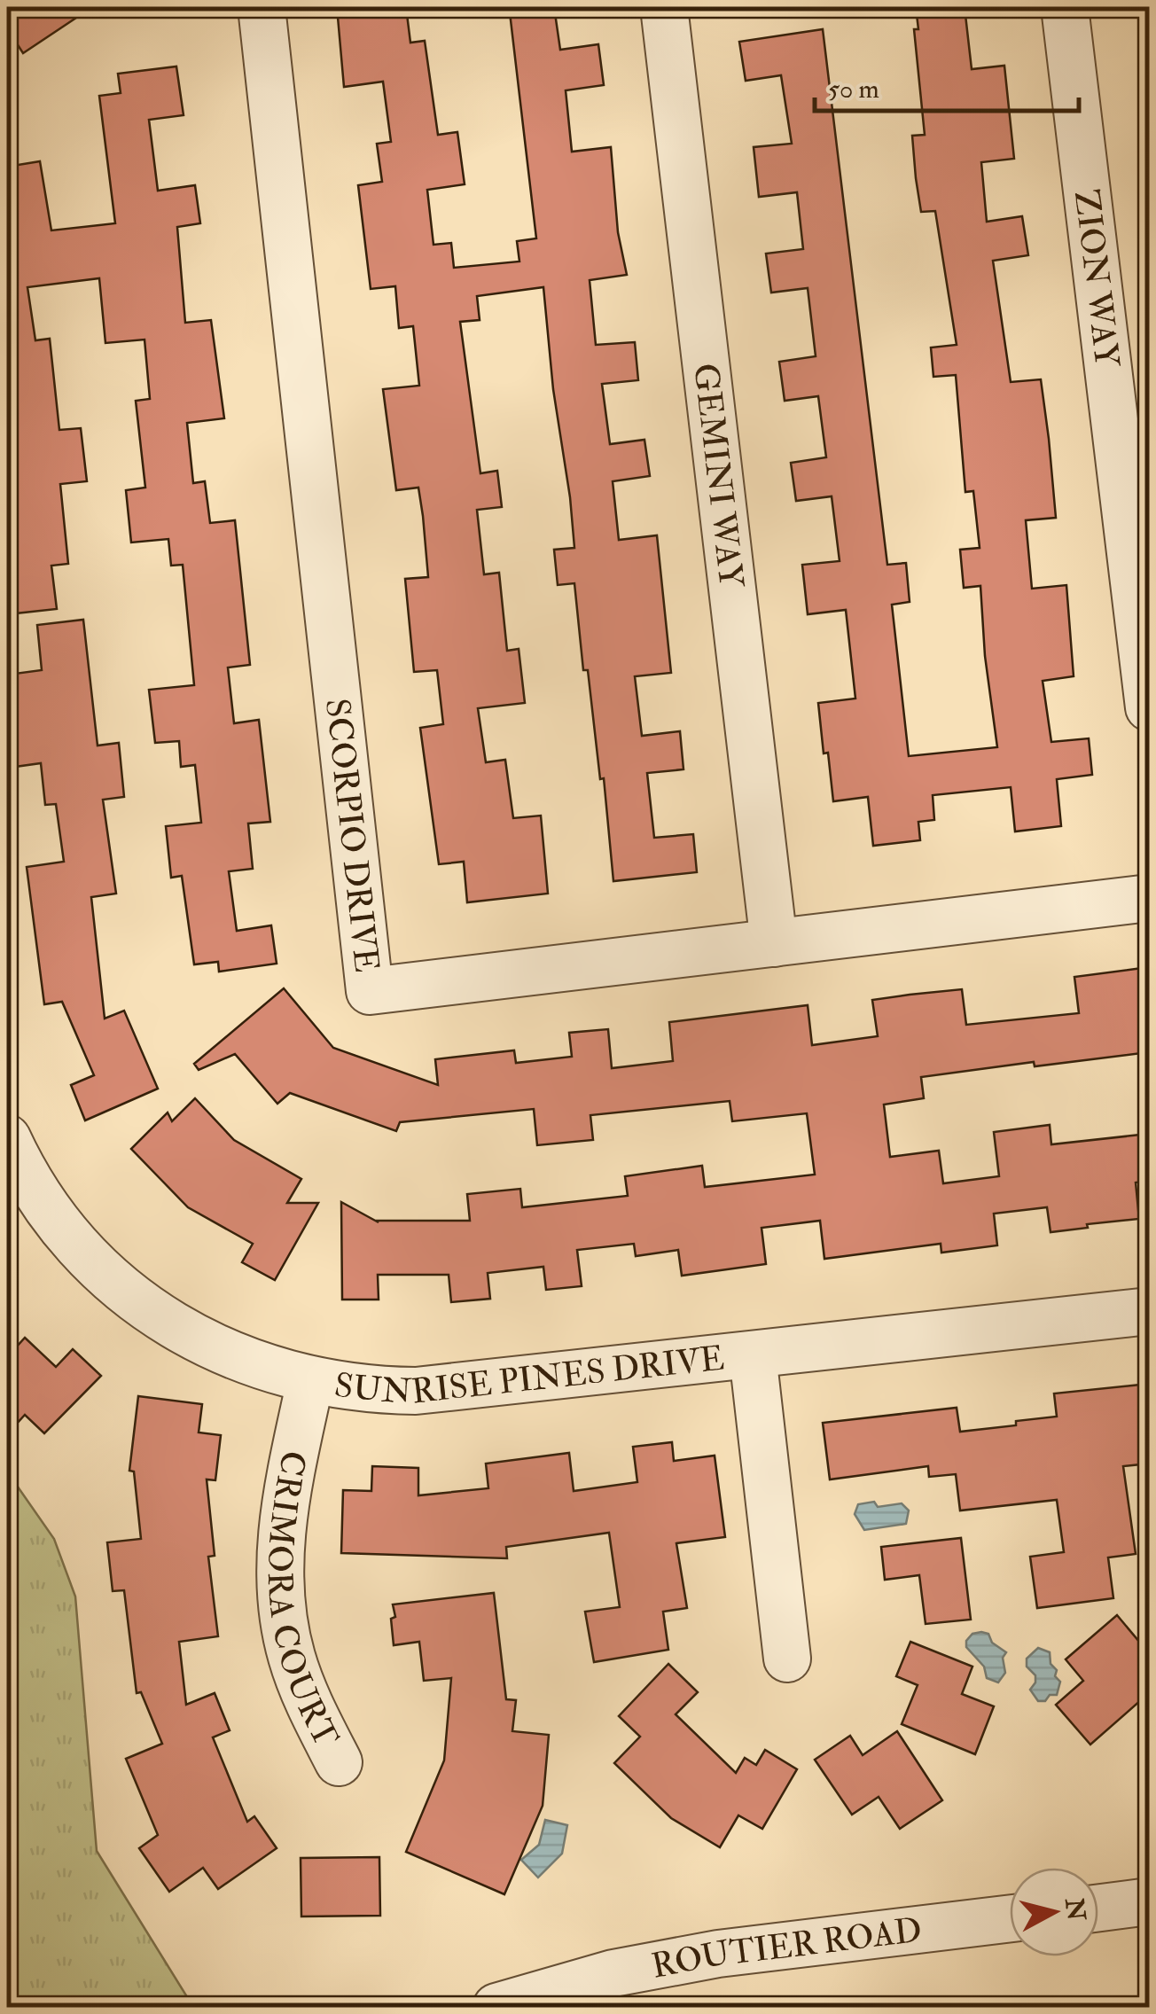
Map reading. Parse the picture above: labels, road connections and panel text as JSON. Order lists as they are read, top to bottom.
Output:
{
  "streets": {
    "street": [
      "ZION WAY",
      "GEMINI WAY",
      "SCORPIO DRIVE",
      "SUNRISE PINES DRIVE",
      "CRIMORA COURT",
      "ROUTIER ROAD"
    ]
  },
  "crossings": [
    ["GEMINI WAY", "SCORPIO DRIVE"],
    ["SUNRISE PINES DRIVE", "CRIMORA COURT"]
  ],
  "scale_bar": "50 m",
  "north": "right"
}
